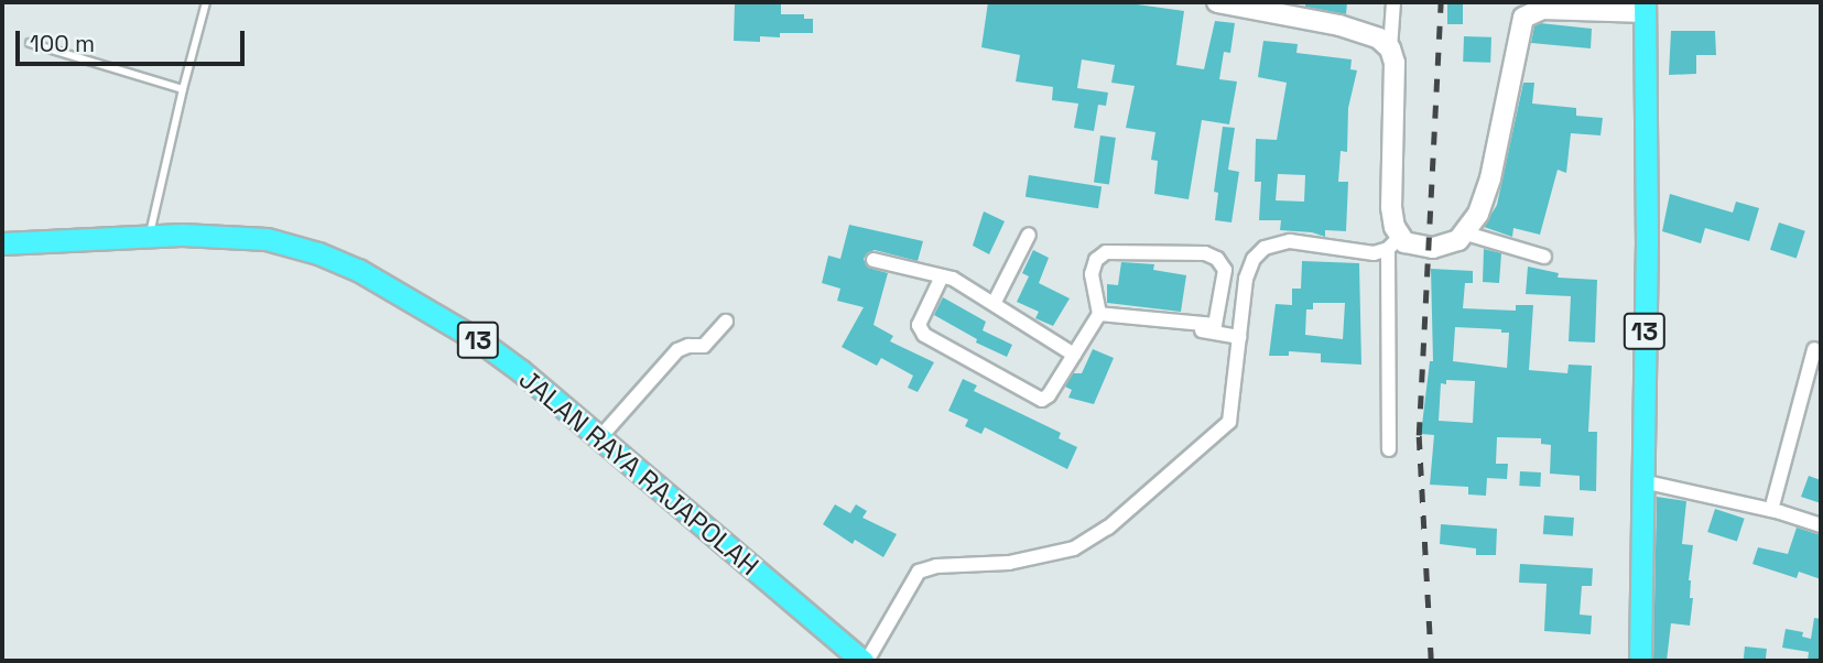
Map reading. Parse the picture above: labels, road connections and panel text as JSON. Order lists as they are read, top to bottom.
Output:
{
  "streets": {
    "highway": ["13", "JALAN RAYA RAJAPOLAH"]
  },
  "scale_bar": "100 m"
}
